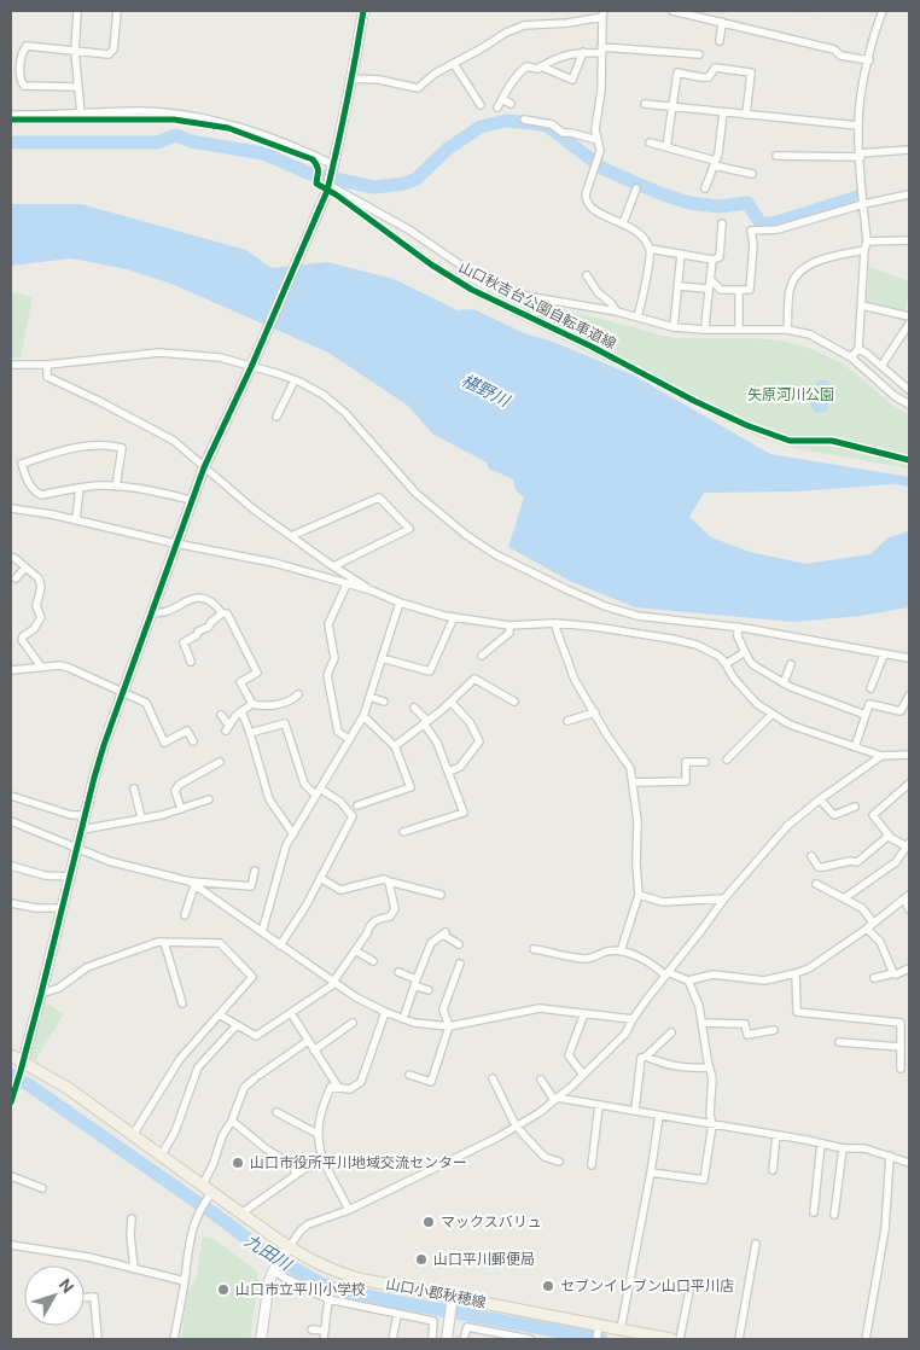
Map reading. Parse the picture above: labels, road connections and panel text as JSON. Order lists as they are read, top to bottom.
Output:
{
  "streets": {
    "main road": ["山口小郡秋穂線"],
    "cycle path": ["山口秋吉台公園自転車道線"]
  },
  "water": ["椹野川", "九田川"],
  "parks": ["矢原河川公園"],
  "places": [
    "山口市役所平川地域交流センター",
    "マックスバリュ",
    "山口平川郵便局",
    "セブンイレブン山口平川店",
    "山口市立平川小学校"
  ],
  "north": "top right"
}
